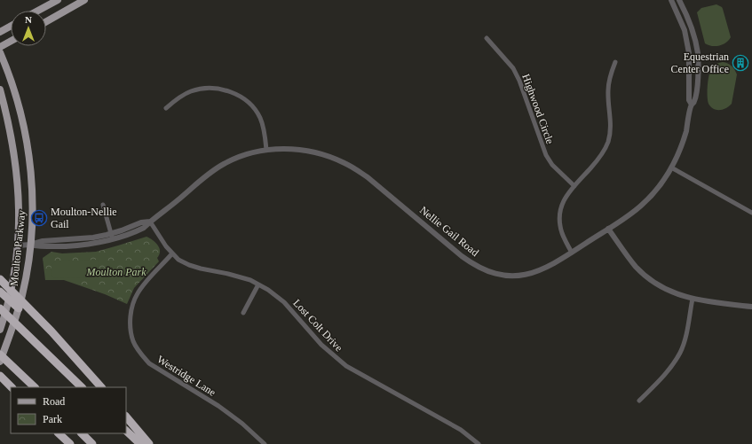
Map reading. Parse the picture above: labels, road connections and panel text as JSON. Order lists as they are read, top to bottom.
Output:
{
  "streets": {
    "main road": ["Moulton Parkway"],
    "street": [
      "Highwood Circle",
      "Nellie Gail Road",
      "Lost Colt Drive",
      "Westridge Lane"
    ]
  },
  "crossings": [
    ["Nellie Gail Road", "Moulton Parkway"],
    ["Nellie Gail Road", "Lost Colt Drive"],
    ["Lost Colt Drive", "Westridge Lane"]
  ],
  "parks": ["Moulton Park"],
  "places": {
    "building": ["Equestrian Center Office"],
    "bus stop": ["Moulton-Nellie Gail"]
  },
  "legend": ["Road", "Park"],
  "north": "top"
}
